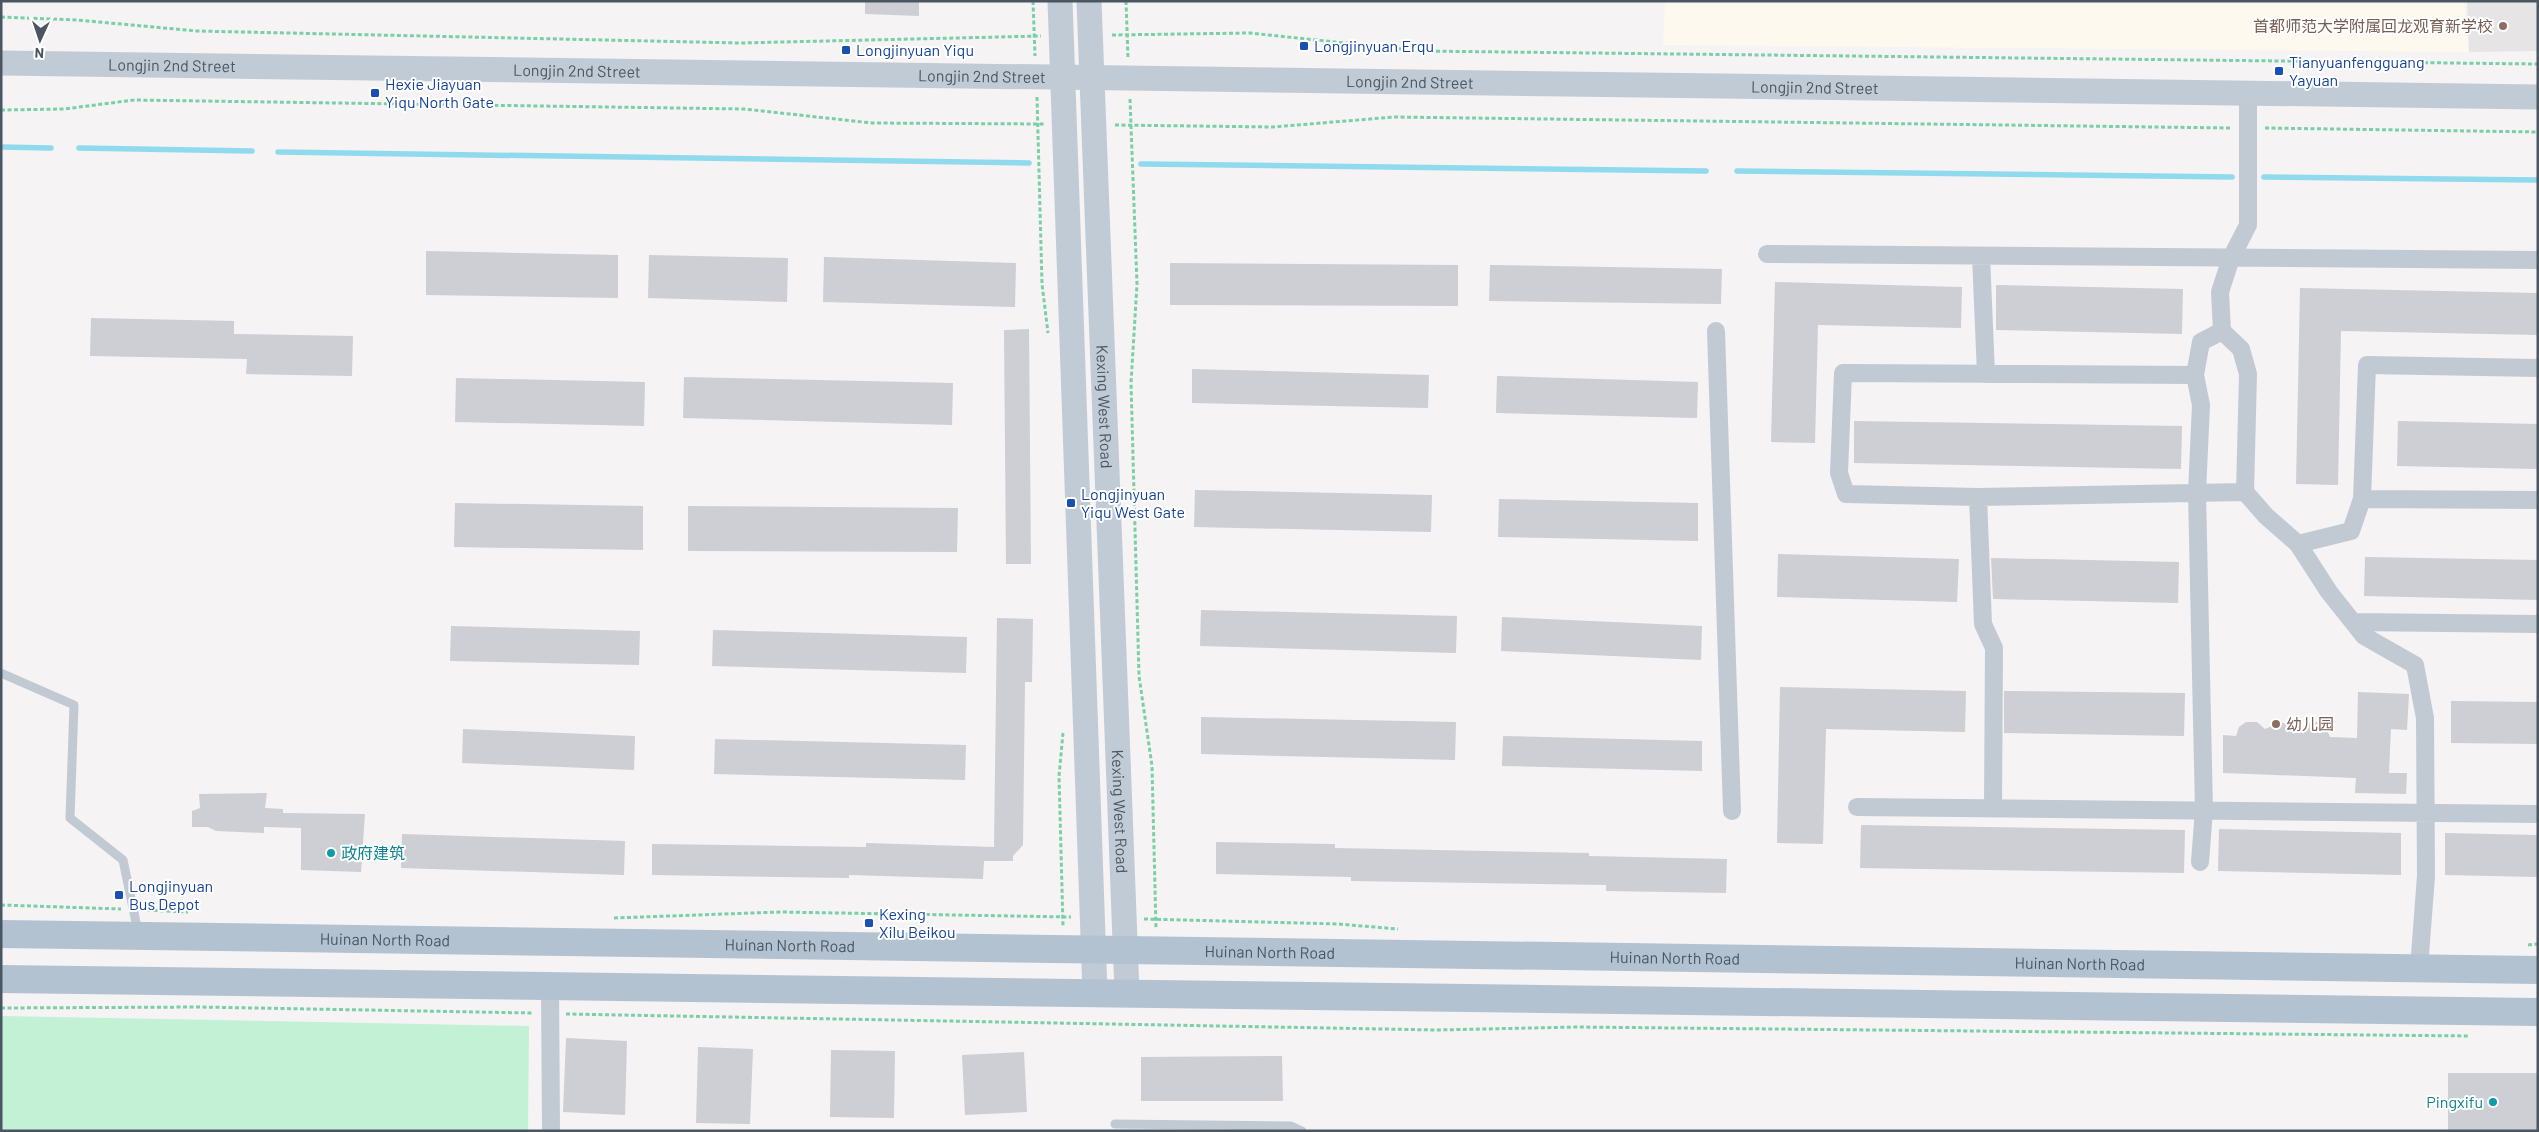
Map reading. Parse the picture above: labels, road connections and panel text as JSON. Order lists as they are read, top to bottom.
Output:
{
  "streets": {
    "main road": ["Huinan North Road"],
    "street": ["Longjin 2nd Street", "Kexing West Road"]
  },
  "crossings": [
    ["Longjin 2nd Street", "Kexing West Road"],
    ["Kexing West Road", "Huinan North Road"]
  ],
  "places": {
    "other": [
      "首都师范大学附属回龙观育新学校",
      "幼儿园",
      "政府建筑",
      "Pingxifu"
    ],
    "transit": [
      "Longjinyuan Erqu",
      "Longjinyuan Yiqu",
      "Tianyuanfengguang Yayuan",
      "Hexie Jiayuan Yiqu North Gate",
      "Longjinyuan Yiqu West Gate",
      "Longjinyuan Bus Depot",
      "Kexing Xilu Beikou"
    ]
  },
  "north": "bottom"
}
